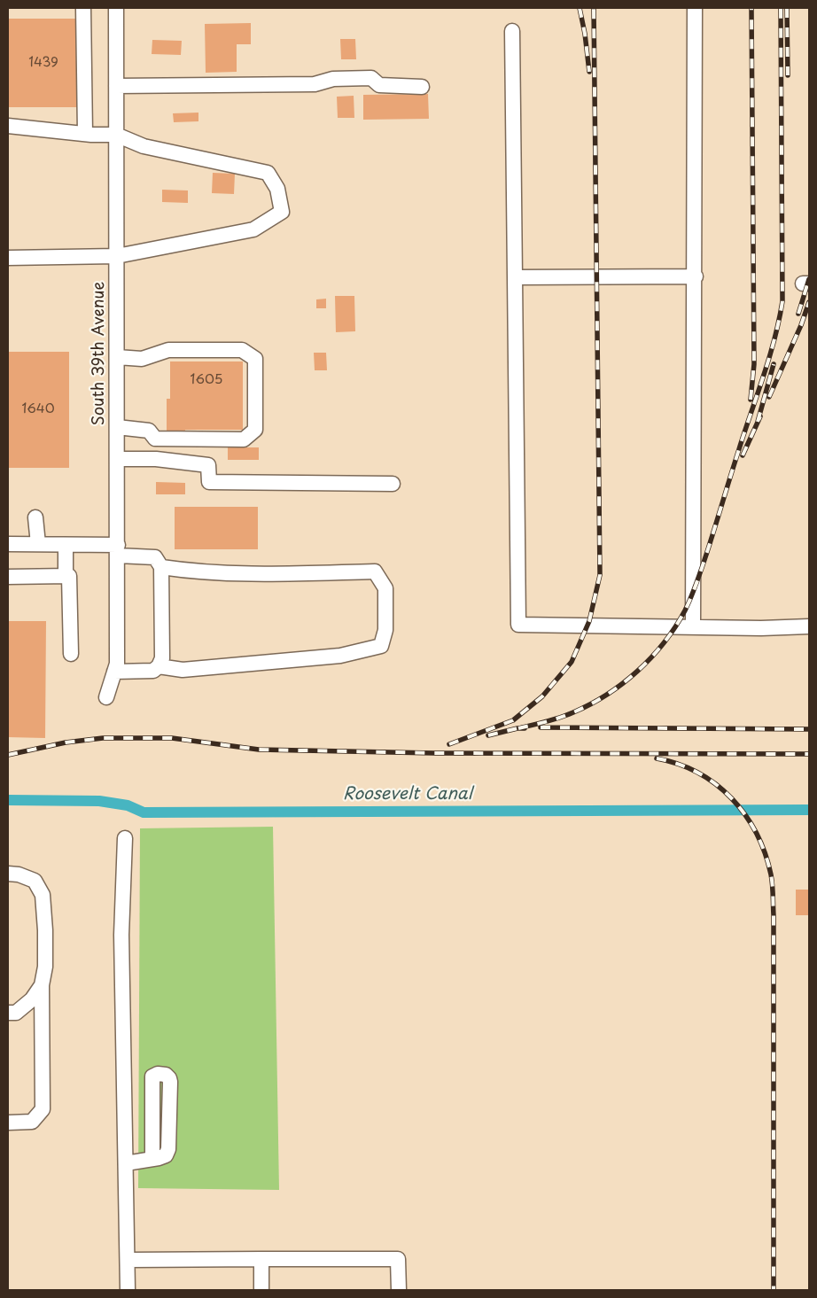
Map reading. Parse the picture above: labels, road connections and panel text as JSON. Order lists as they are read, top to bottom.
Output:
{
  "streets": {
    "street": ["South 39th Avenue"]
  },
  "water": ["Roosevelt Canal"],
  "house_numbers": ["1439", "1605", "1640"]
}
